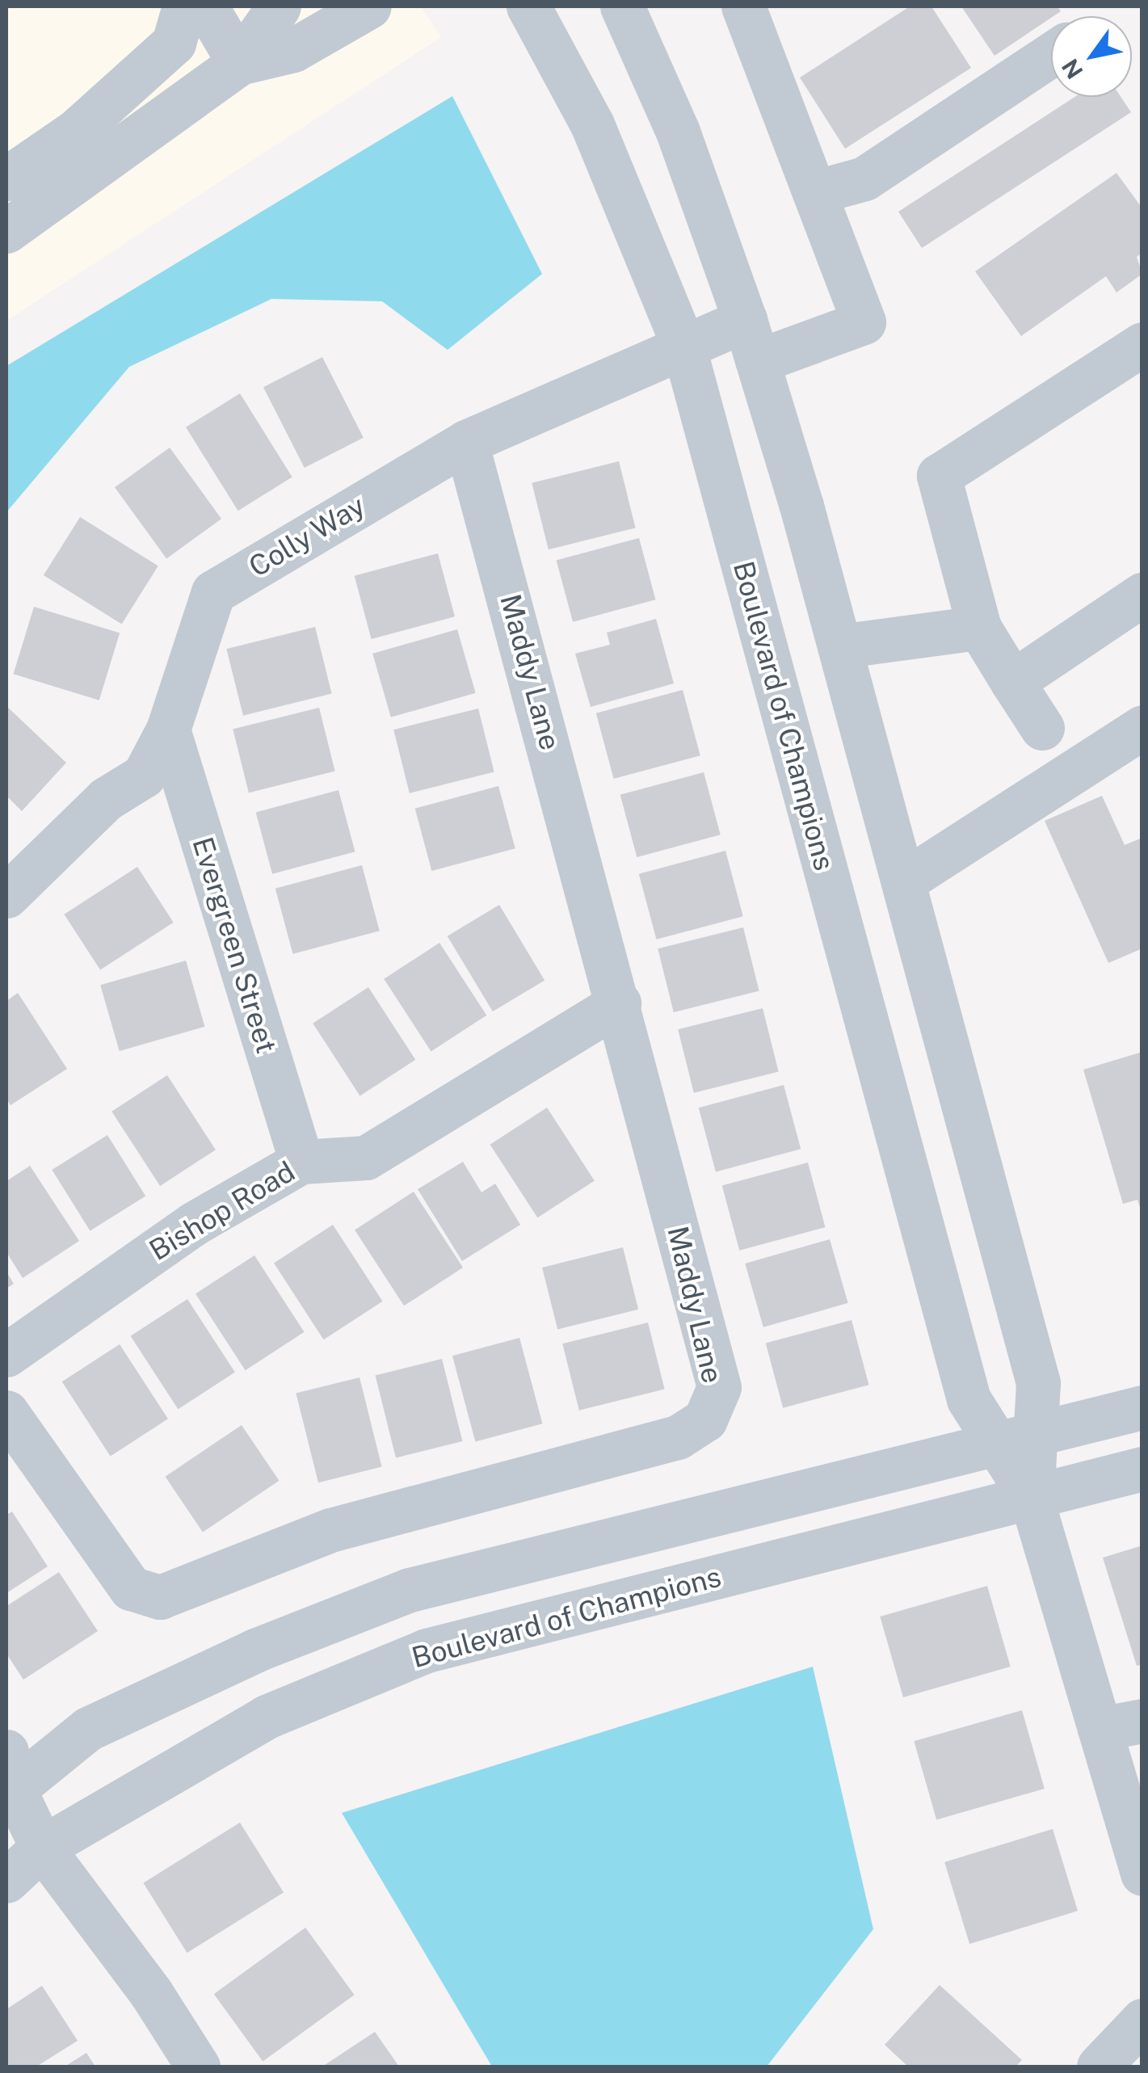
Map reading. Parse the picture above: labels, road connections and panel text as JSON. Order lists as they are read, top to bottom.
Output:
{
  "streets": {
    "street": [
      "Colly Way",
      "Maddy Lane",
      "Boulevard of Champions",
      "Evergreen Street",
      "Bishop Road"
    ]
  },
  "crossings": [
    ["Colly Way", "Maddy Lane"],
    ["Colly Way", "Boulevard of Champions"],
    ["Colly Way", "Evergreen Street"],
    ["Maddy Lane", "Bishop Road"],
    ["Evergreen Street", "Bishop Road"]
  ],
  "north": "bottom left"
}
